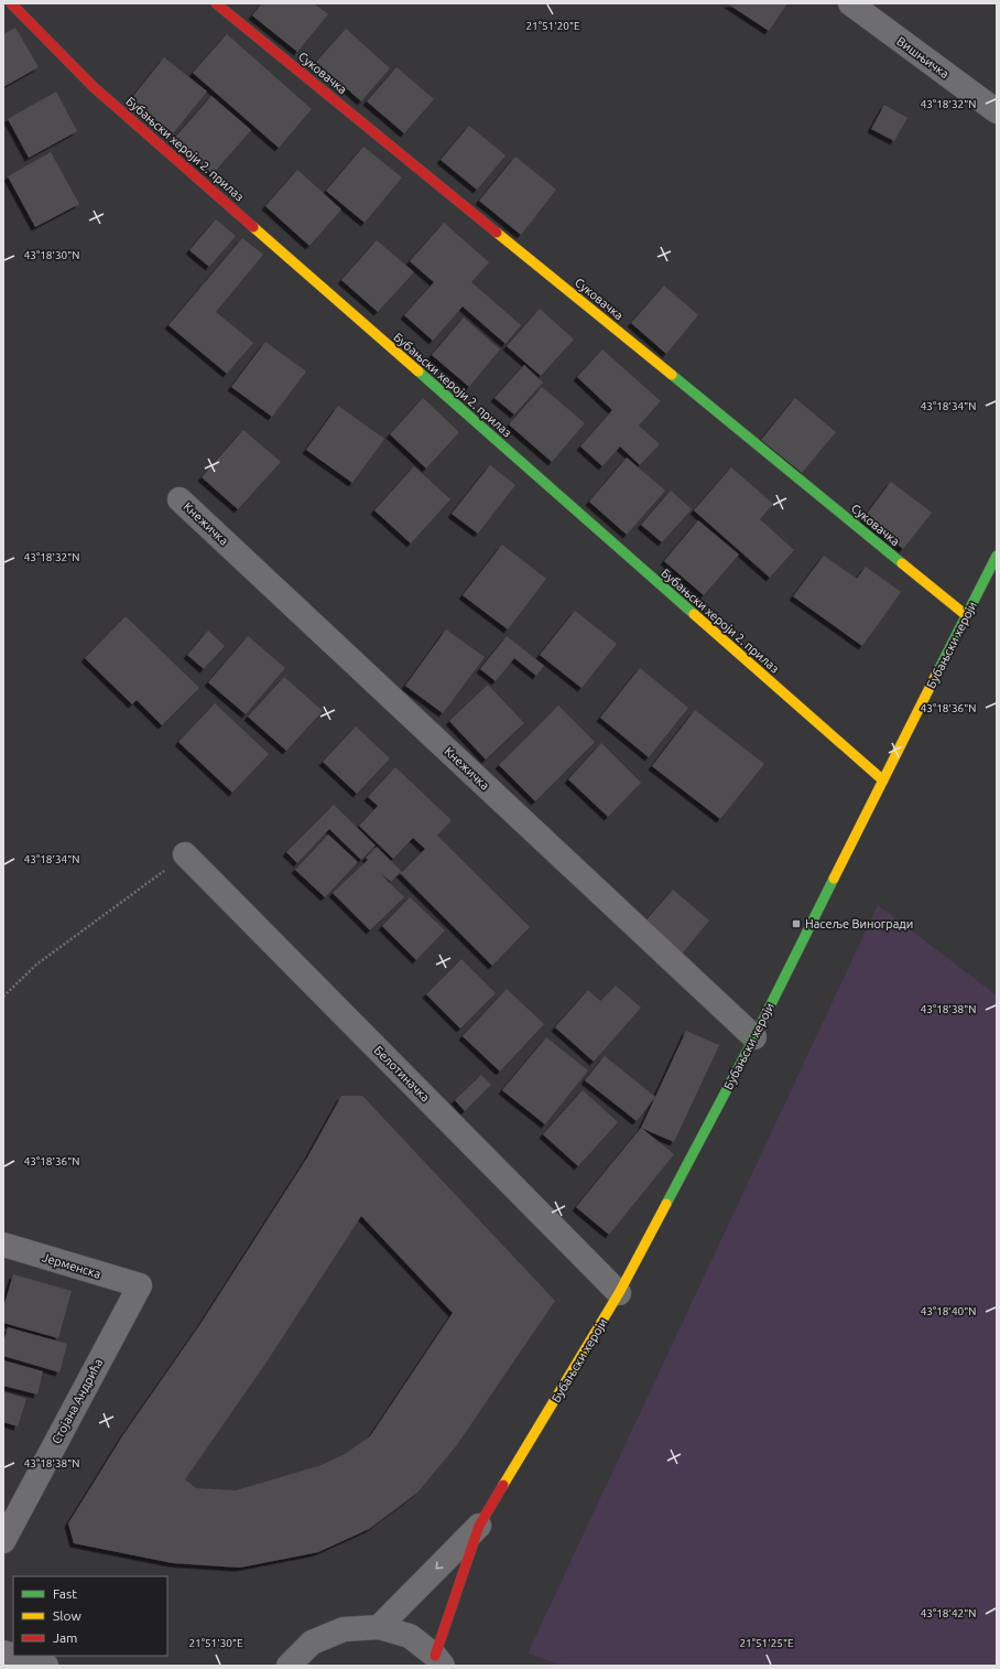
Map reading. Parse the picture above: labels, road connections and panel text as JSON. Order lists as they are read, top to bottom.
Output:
{
  "streets": {
    "street": [
      "Вишњичка",
      "Суковачка",
      "Бубањски хероји 2. прилаз",
      "Кнежичка",
      "Бубањски хероји",
      "Белотиначка",
      "Јерменска",
      "Стојана Андрића"
    ]
  },
  "crossings": [
    ["Суковачка", "Бубањски хероји"],
    ["Бубањски хероји 2. прилаз", "Бубањски хероји"],
    ["Кнежичка", "Бубањски хероји"],
    ["Бубањски хероји", "Белотиначка"],
    ["Јерменска", "Стојана Андрића"]
  ],
  "places": {
    "transit": ["Насеље Виногради"]
  },
  "legend": ["Fast", "Slow", "Jam"],
  "coordinates": [
    "21°51'20\"E",
    "43°18'32\"N",
    "43°18'30\"N",
    "43°18'34\"N",
    "43°18'36\"N",
    "43°18'38\"N",
    "43°18'40\"N",
    "43°18'42\"N",
    "21°51'30\"E",
    "21°51'25\"E"
  ]
}
